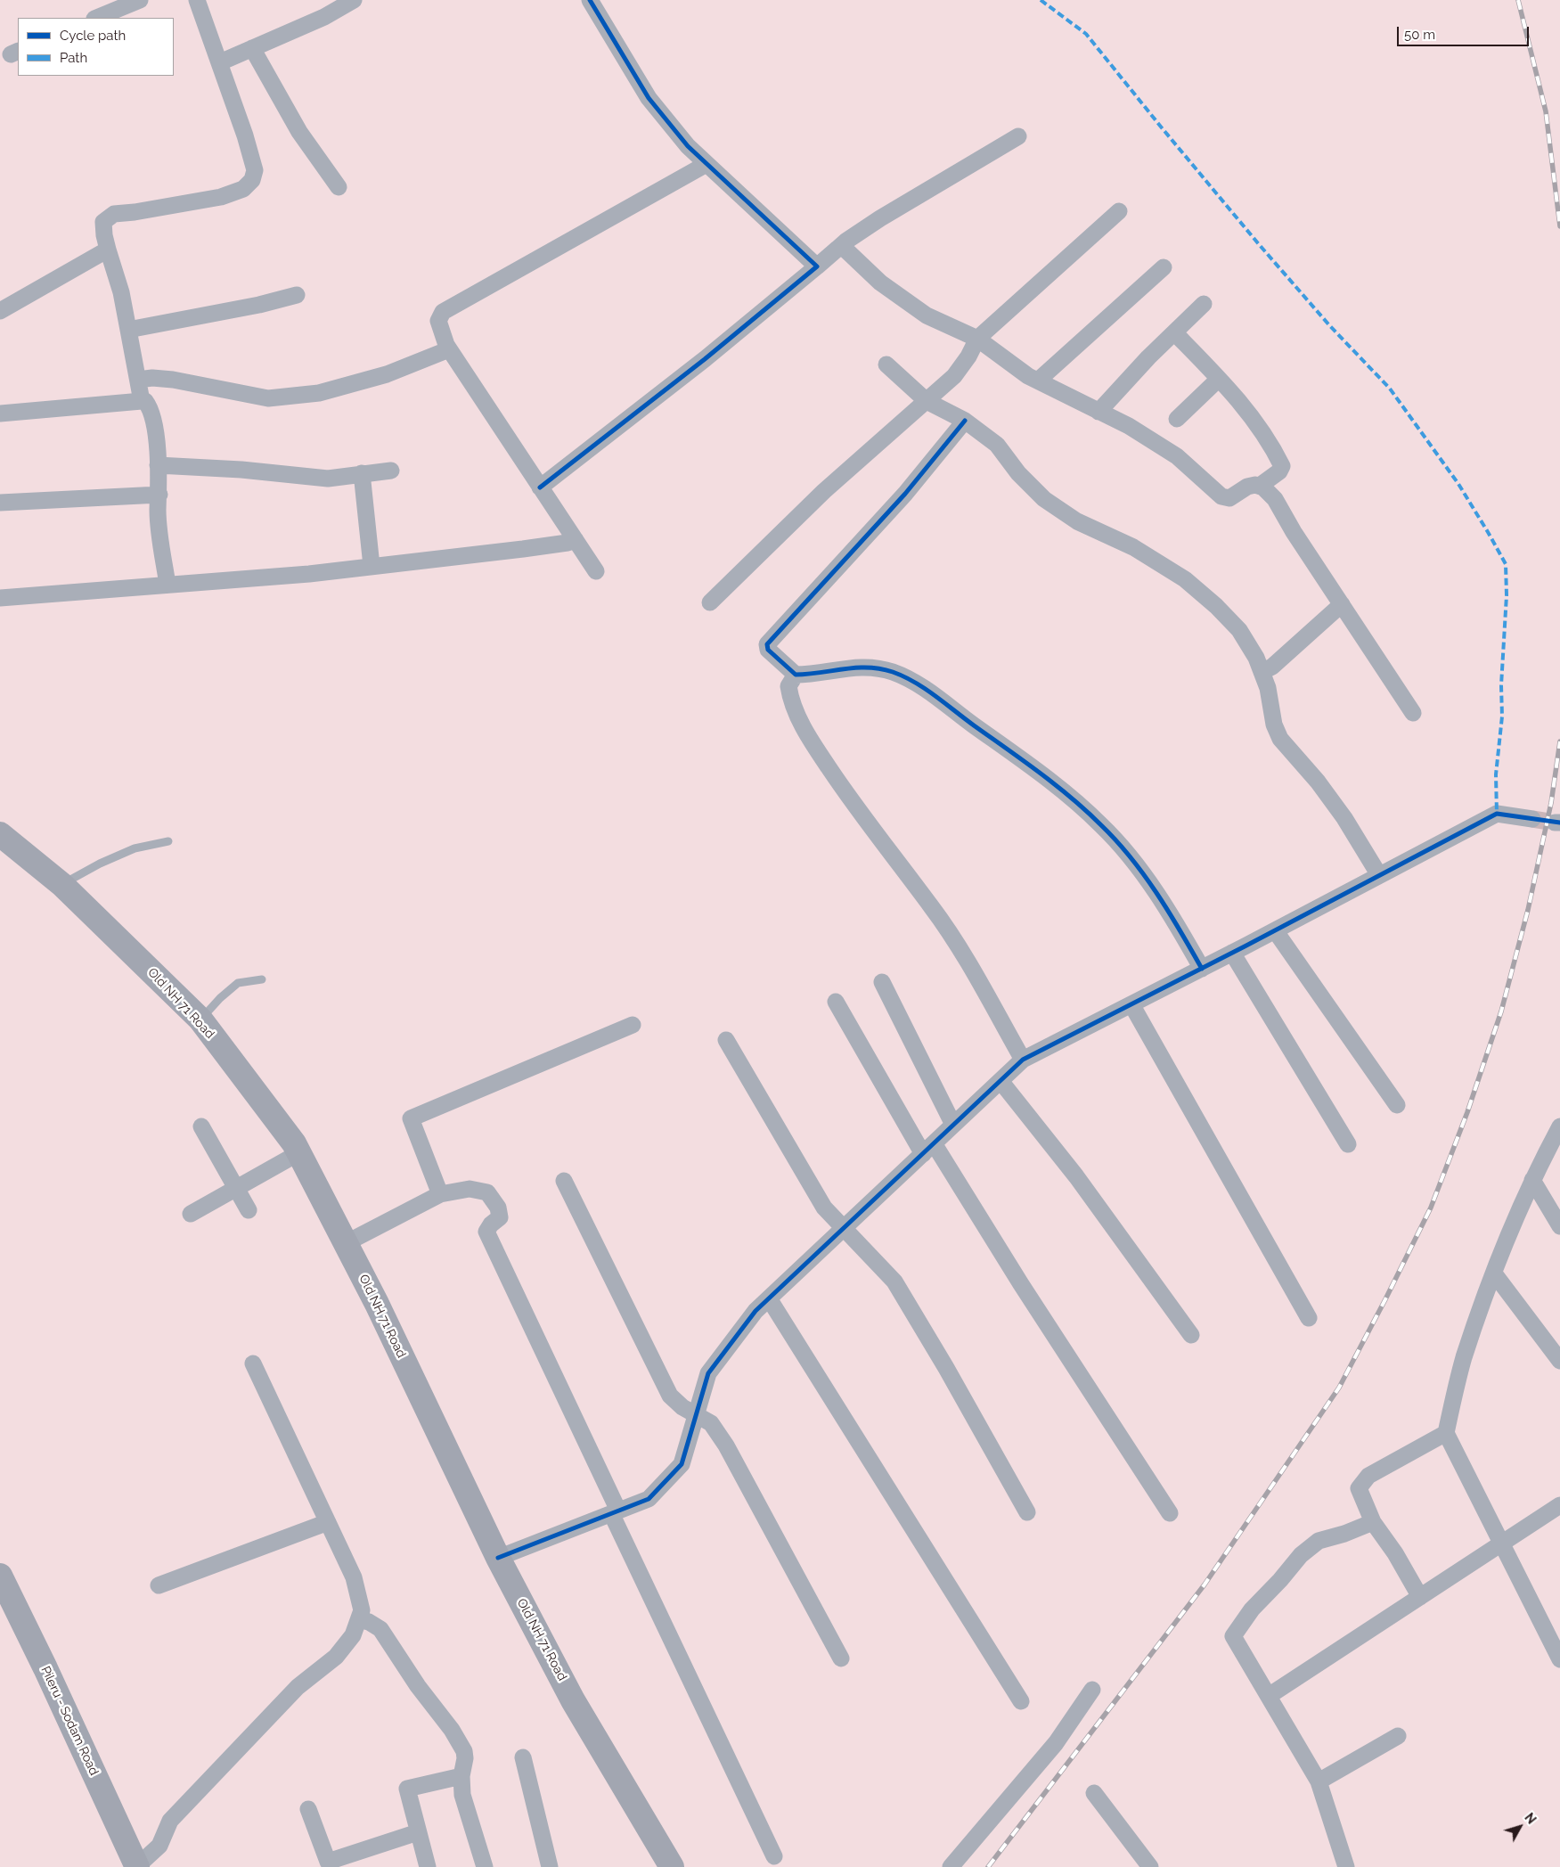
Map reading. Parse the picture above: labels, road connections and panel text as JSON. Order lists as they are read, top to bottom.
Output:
{
  "streets": {
    "main road": ["Old NH 71 Road", "Pileru - Sodam Road"]
  },
  "legend": ["Cycle path", "Path"],
  "scale_bar": "50 m",
  "north": "top right"
}
